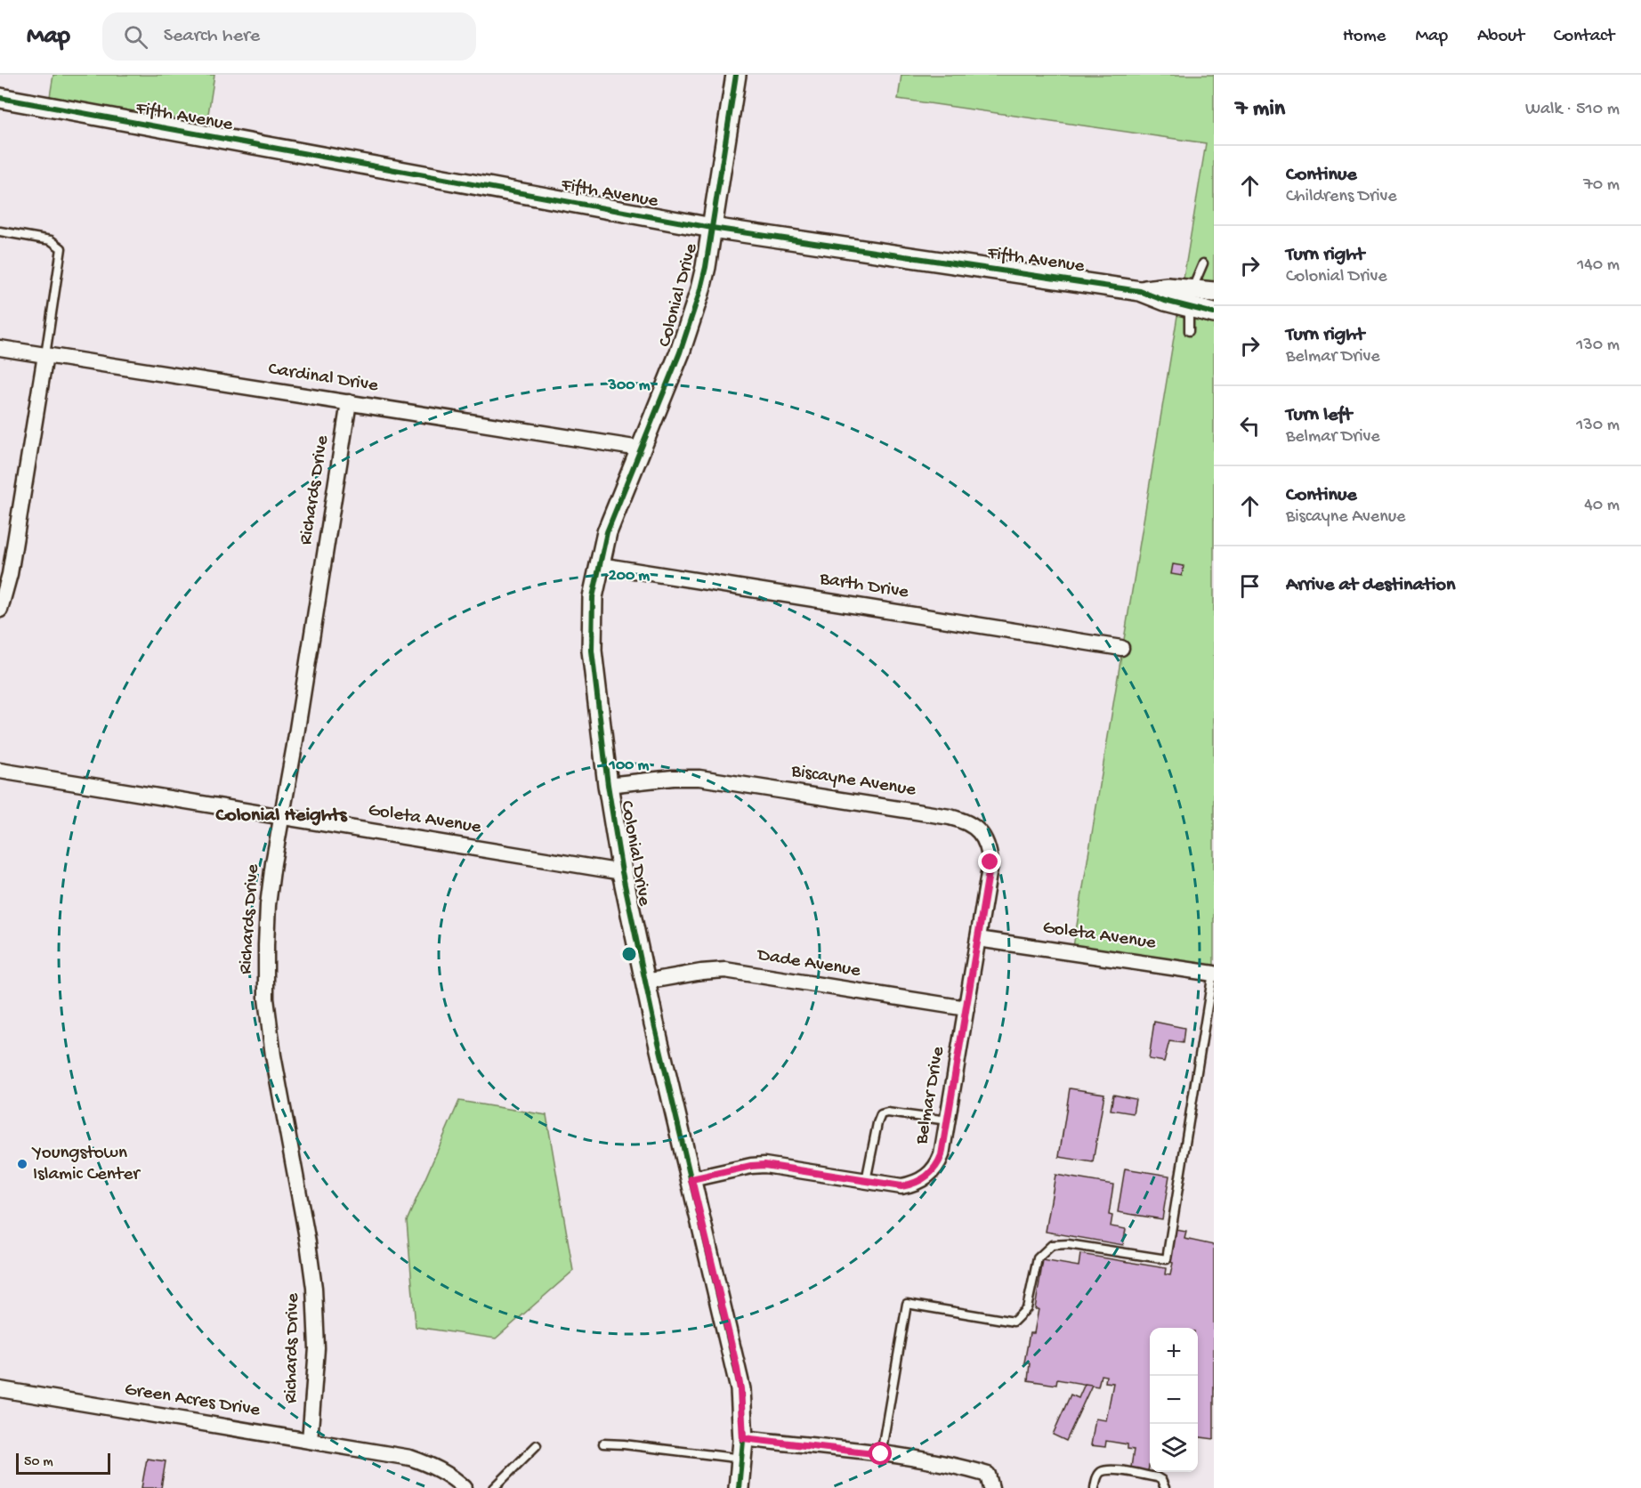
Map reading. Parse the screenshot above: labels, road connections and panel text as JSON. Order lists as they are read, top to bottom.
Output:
{
  "streets": {
    "street": [
      "Fifth Avenue",
      "Colonial Drive",
      "Cardinal Drive",
      "Richards Drive",
      "Barth Drive",
      "Biscayne Avenue",
      "Goleta Avenue",
      "Dade Avenue",
      "Belmar Drive",
      "Green Acres Drive"
    ]
  },
  "crossings": [
    ["Fifth Avenue", "Colonial Drive"],
    ["Colonial Drive", "Cardinal Drive"],
    ["Colonial Drive", "Barth Drive"],
    ["Colonial Drive", "Biscayne Avenue"],
    ["Colonial Drive", "Goleta Avenue"],
    ["Colonial Drive", "Dade Avenue"],
    ["Colonial Drive", "Belmar Drive"],
    ["Cardinal Drive", "Richards Drive"],
    ["Richards Drive", "Goleta Avenue"],
    ["Richards Drive", "Green Acres Drive"],
    ["Biscayne Avenue", "Goleta Avenue"],
    ["Biscayne Avenue", "Belmar Drive"],
    ["Goleta Avenue", "Belmar Drive"],
    ["Dade Avenue", "Belmar Drive"]
  ],
  "districts": ["Colonial Heights"],
  "places": ["Youngstown Islamic Center"],
  "scale_bar": "50 m",
  "page": {
    "header": "Map",
    "search": "Search here",
    "nav": [
      "Home",
      "Map",
      "About",
      "Contact"
    ],
    "heading": ["7 min", "Walk · 510 m"],
    "list": [
      ["Continue", "Childrens Drive", "70 m"],
      ["Turn right", "Colonial Drive", "140 m"],
      ["Turn right", "Belmar Drive", "130 m"],
      ["Turn left", "Belmar Drive", "130 m"],
      ["Continue", "Biscayne Avenue", "40 m"],
      "Arrive at destination"
    ],
    "map_buttons": ["+", "−"],
    "scale": "50 m"
  },
  "rings": ["300 m", "200 m", "100 m"]
}
